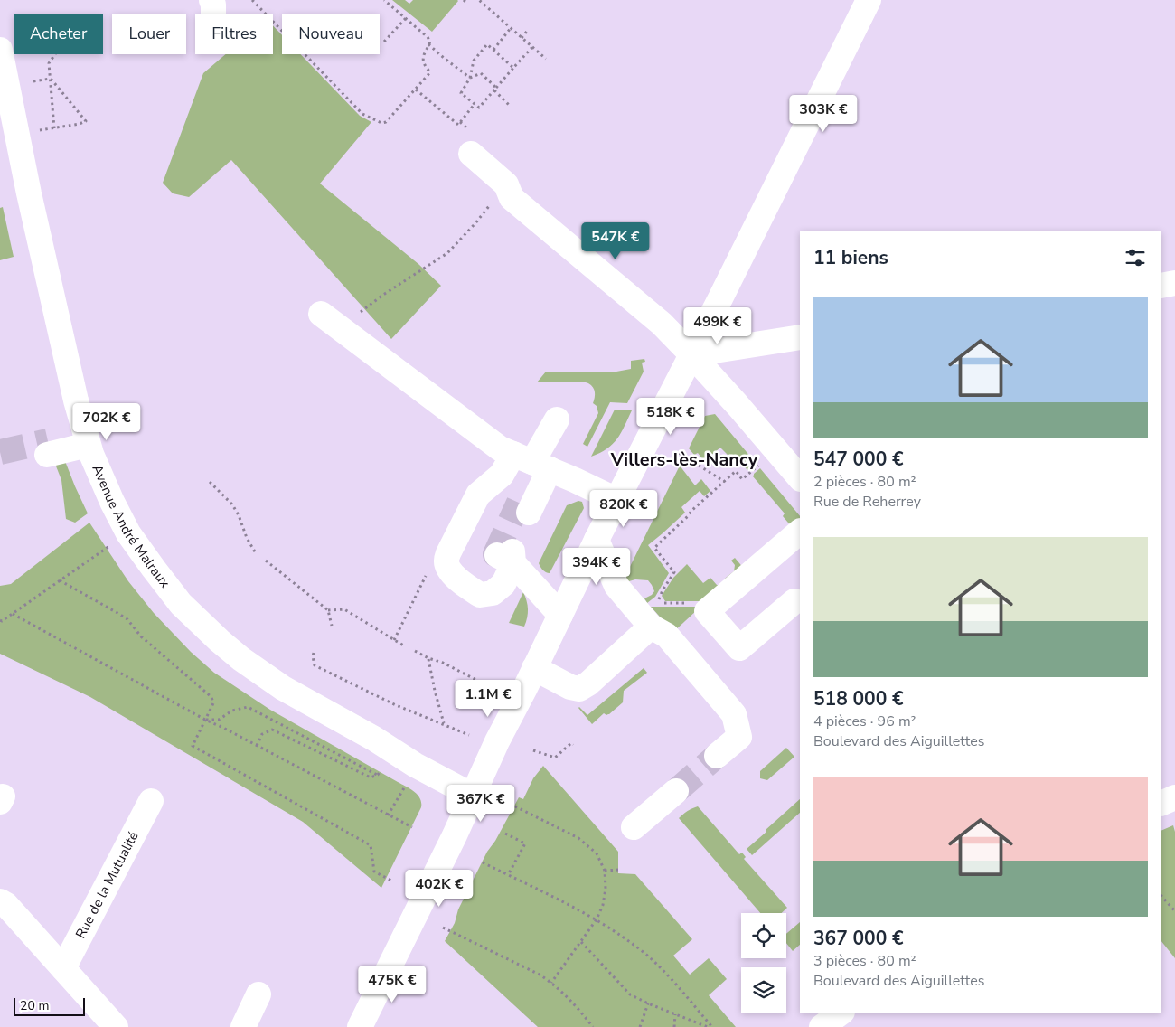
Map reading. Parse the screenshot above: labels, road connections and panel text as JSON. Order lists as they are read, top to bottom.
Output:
{
  "streets": {
    "street": ["Avenue André Malraux", "Rue de la Mutualité"]
  },
  "districts": ["Villers-lès-Nancy"],
  "scale_bar": "20 m",
  "page": {
    "chip": [
      "Acheter",
      "Louer",
      "Filtres",
      "Nouveau"
    ],
    "price": [
      "303K €",
      "547K €",
      "499K €",
      "518K €",
      "702K €",
      "820K €",
      "394K €",
      "1.1M €",
      "367K €",
      "402K €",
      "475K €"
    ],
    "heading": "11 biens",
    "list": [
      {
        "name": "547 000 €",
        "note": "2 pièces · 80 m² · Rue de Reherrey"
      },
      {
        "name": "518 000 €",
        "note": "4 pièces · 96 m² · Boulevard des Aiguillettes"
      },
      {
        "name": "367 000 €",
        "note": "3 pièces · 80 m² · Boulevard des Aiguillettes"
      }
    ],
    "scale": "20 m"
  }
}
